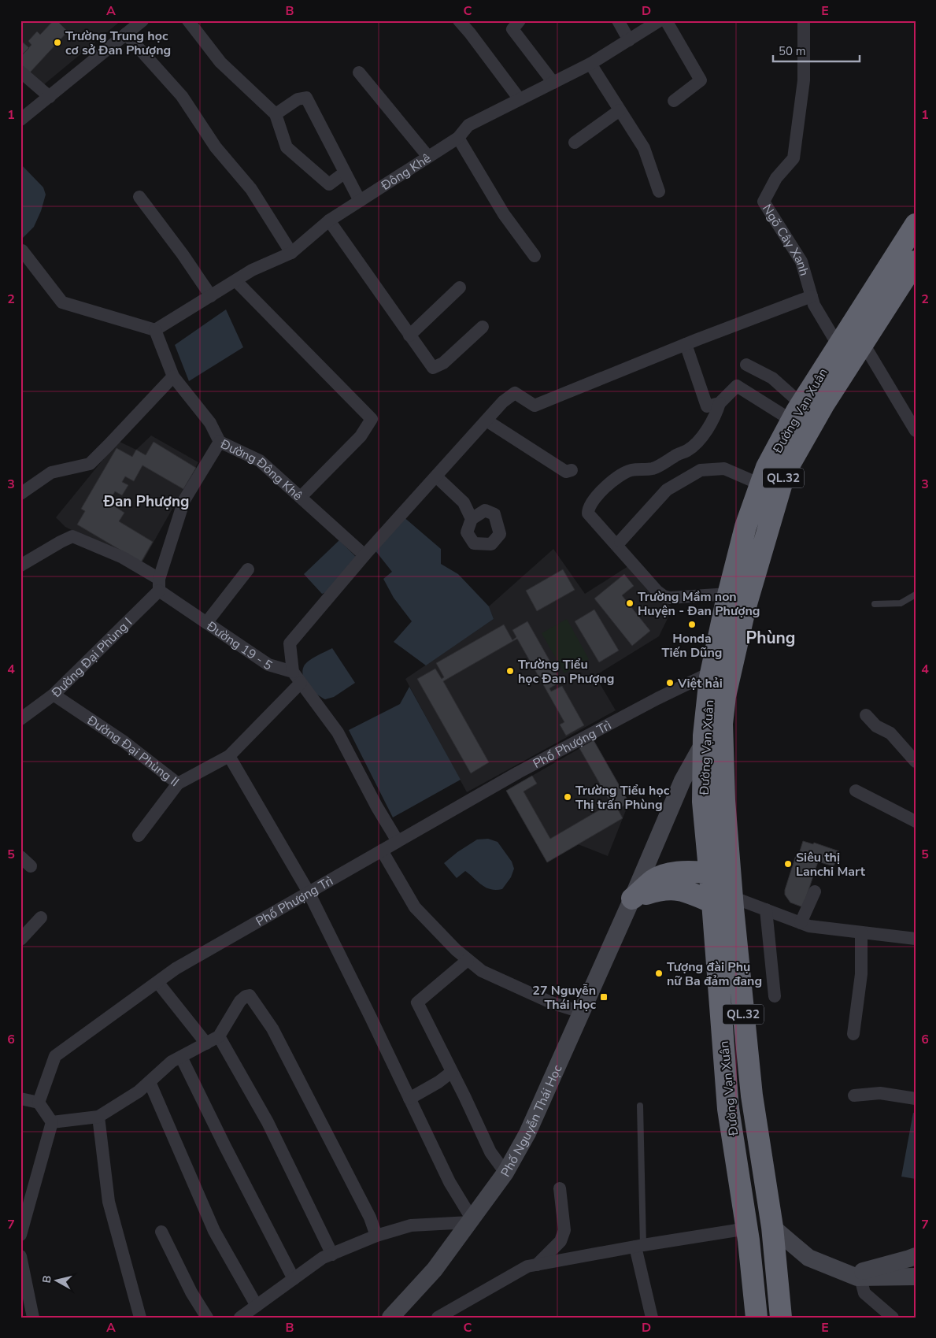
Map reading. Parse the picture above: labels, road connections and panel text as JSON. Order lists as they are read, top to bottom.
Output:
{
  "streets": {
    "highway": ["Đường Vạn Xuân", "QL.32"],
    "main road": ["Phố Nguyễn Thái Học"],
    "street": [
      "Đông Khê",
      "Ngõ Cây Xanh",
      "Đường Đông Khê",
      "Đường 19 - 5",
      "Đường Đại Phùng I",
      "Phố Phượng Trì",
      "Đường Đại Phùng II"
    ]
  },
  "crossings": [
    ["Đông Khê", "Đường Đông Khê"],
    ["Ngõ Cây Xanh", "Đường Vạn Xuân"],
    ["Đường Vạn Xuân", "Phố Phượng Trì"],
    ["Đường Vạn Xuân", "Phố Nguyễn Thái Học"],
    ["Đường 19 - 5", "Đường Đại Phùng I"],
    ["Đường Đại Phùng I", "Đường Đại Phùng II"]
  ],
  "districts": ["Đan Phượng", "Phùng"],
  "places": {
    "other": [
      "Trường Trung học cơ sở Đan Phượng",
      "Trường Mầm non Huyện - Đan Phượng",
      "Honda Tiến Dũng",
      "Trường Tiểu học Đan Phượng",
      "Việt hải",
      "Trường Tiểu học Thị trấn Phùng",
      "Siêu thị Lanchi Mart",
      "Tượng đài Phụ nữ Ba đảm đang"
    ],
    "transit": ["27 Nguyễn Thái Học"]
  },
  "scale_bar": "50 m",
  "north": "left",
  "grid": {
    "columns": [
      "A",
      "B",
      "C",
      "D",
      "E"
    ],
    "rows": [
      "1",
      "2",
      "3",
      "4",
      "5",
      "6",
      "7"
    ]
  }
}
